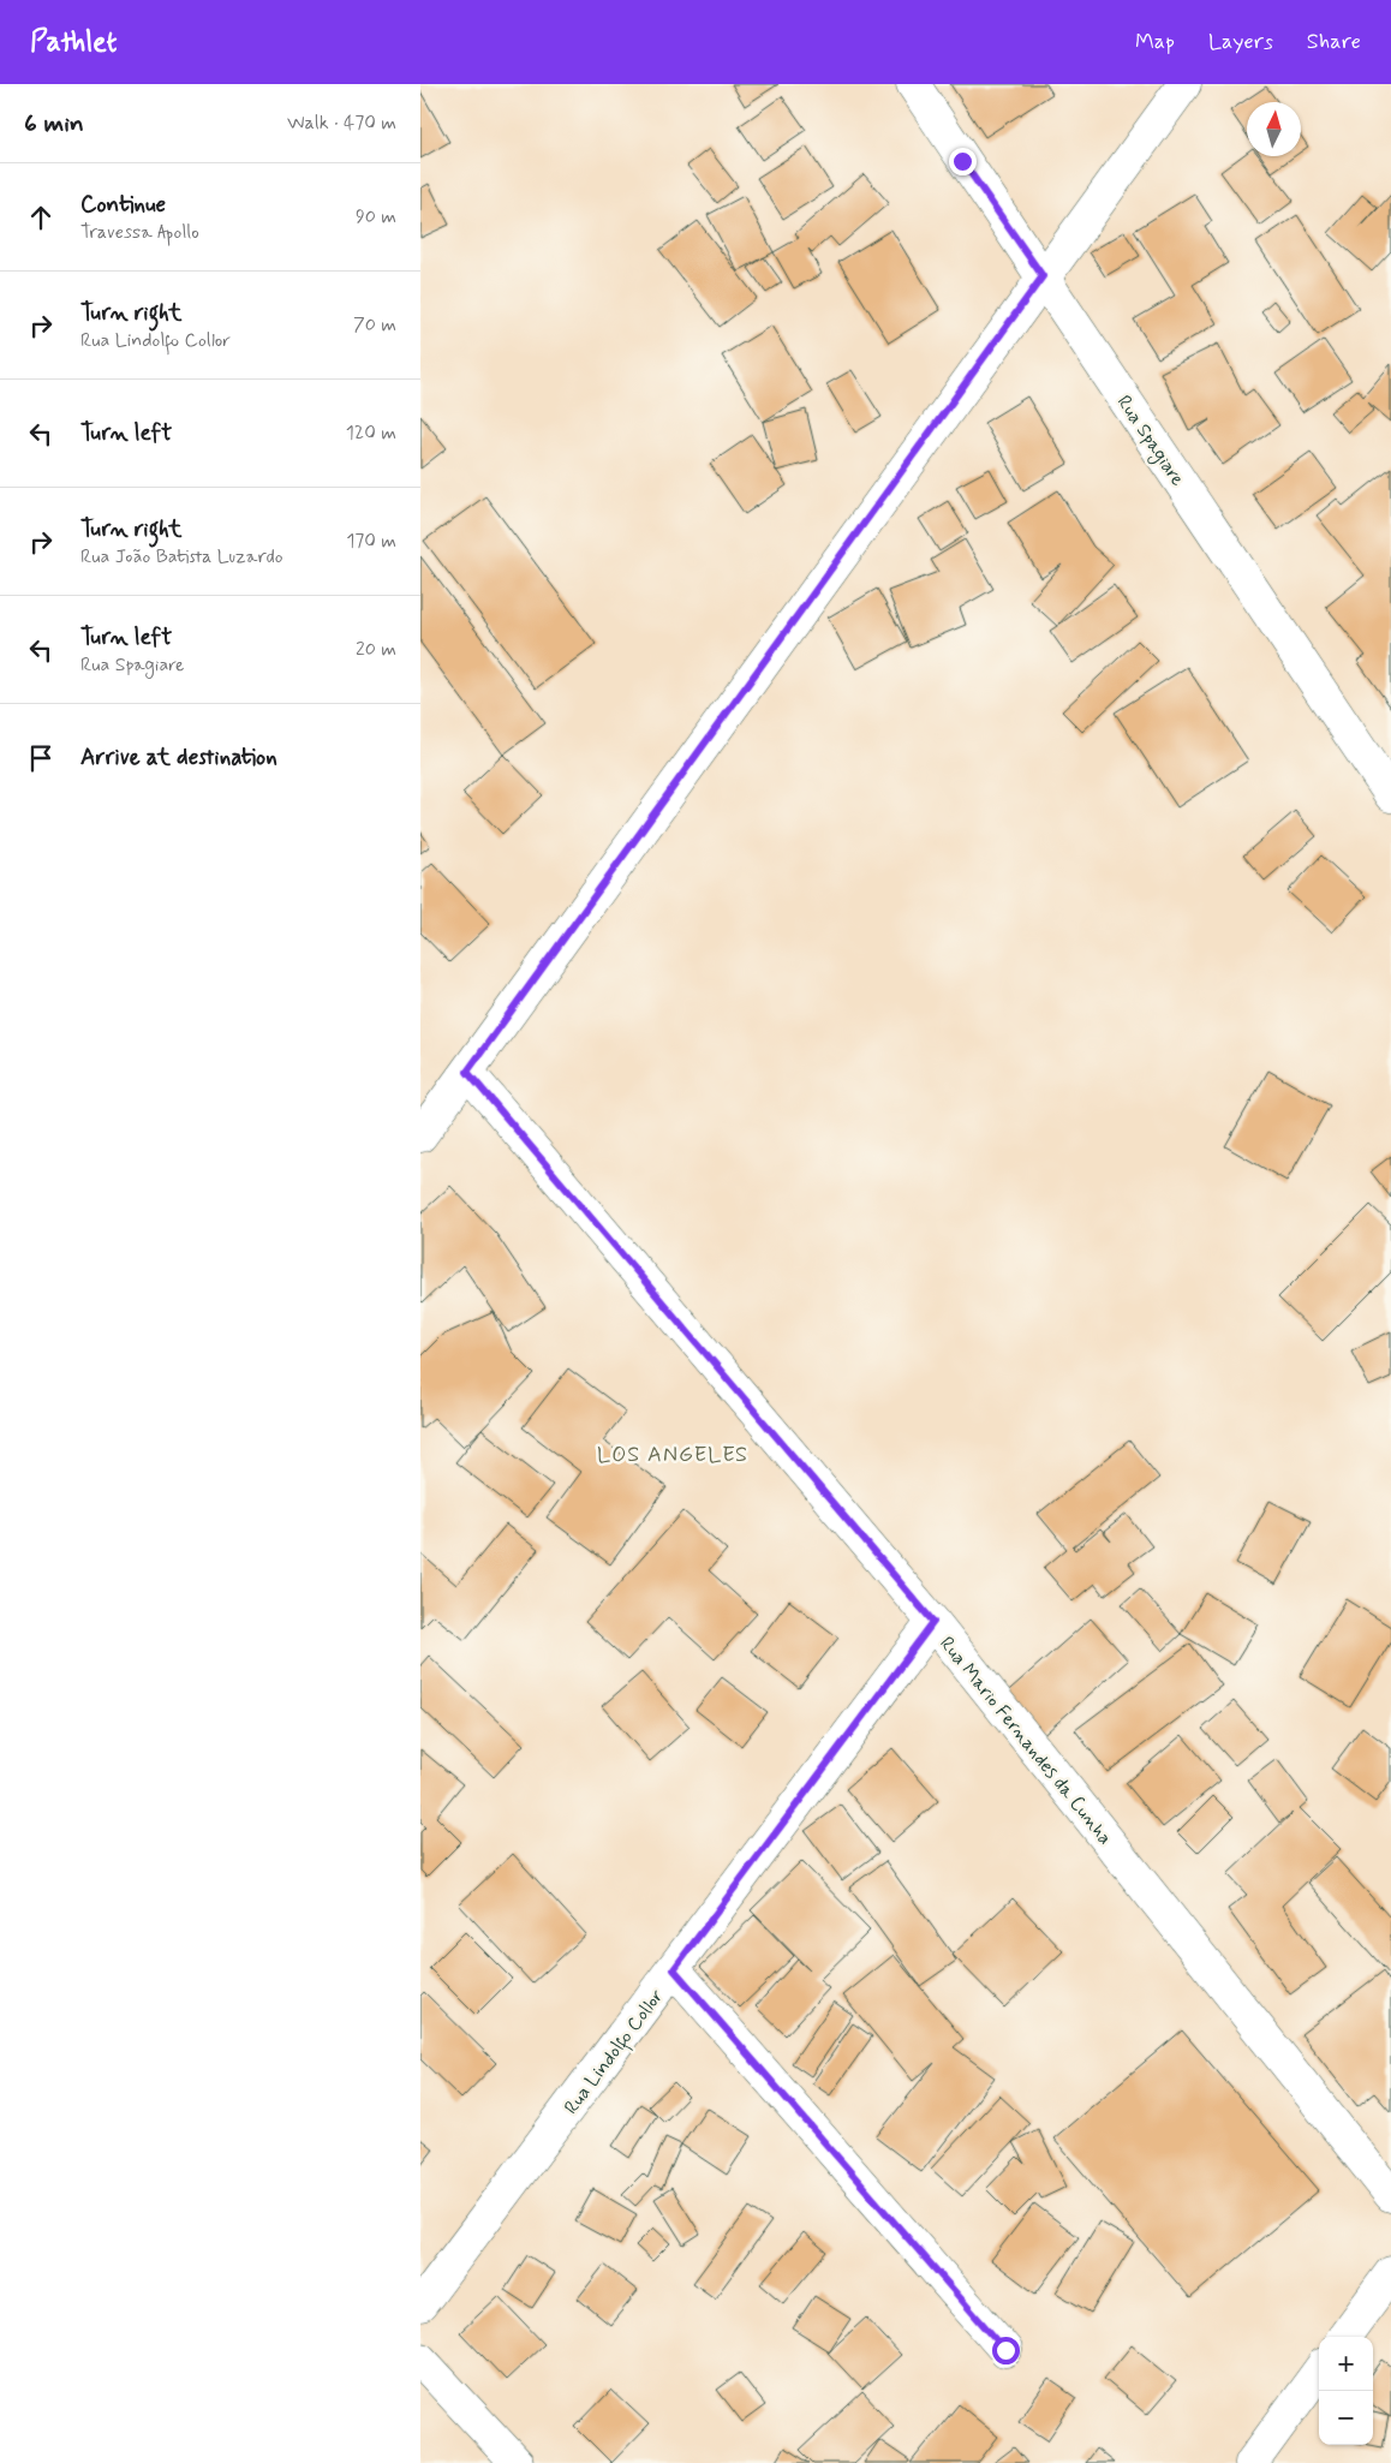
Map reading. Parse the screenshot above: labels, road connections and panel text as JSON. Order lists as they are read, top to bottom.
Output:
{
  "streets": {
    "street": ["Rua Spagiare", "Rua Mario Fernandes da Cunha", "Rua Lindolfo Collor"]
  },
  "crossings": [
    ["Rua Mario Fernandes da Cunha", "Rua Lindolfo Collor"]
  ],
  "districts": ["LOS ANGELES"],
  "north": "top",
  "page": {
    "header": "Pathlet",
    "nav": ["Map", "Layers", "Share"],
    "heading": ["6 min", "Walk · 470 m"],
    "list": [
      ["Continue", "Travessa Apollo", "90 m"],
      ["Turn right", "Rua Lindolfo Collor", "70 m"],
      ["Turn left", "120 m"],
      ["Turn right", "Rua João Batista Luzardo", "170 m"],
      ["Turn left", "Rua Spagiare", "20 m"],
      "Arrive at destination"
    ],
    "map_buttons": ["+", "−"]
  }
}
